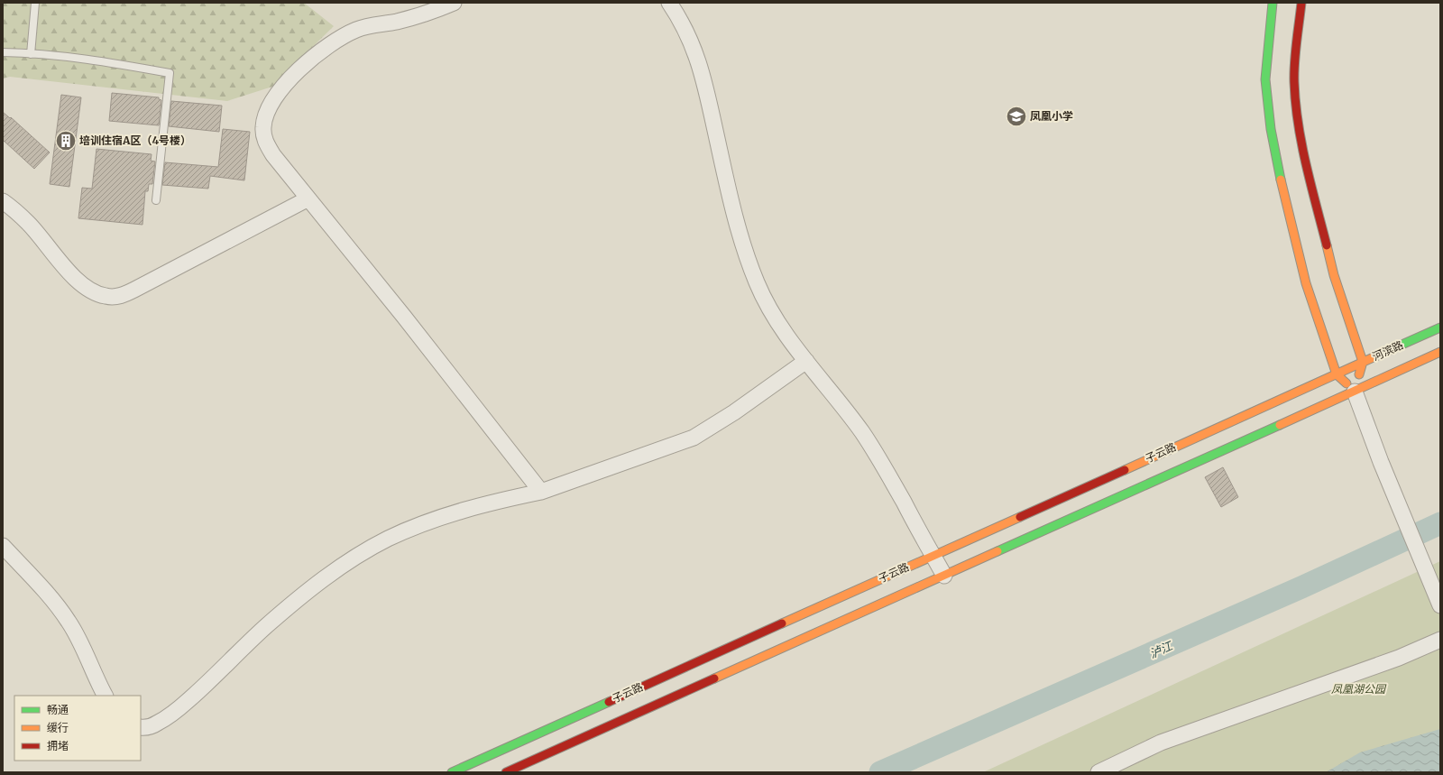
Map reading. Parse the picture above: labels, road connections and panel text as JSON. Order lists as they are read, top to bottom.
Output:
{
  "streets": {
    "main road": ["河滨路", "子云路"]
  },
  "crossings": [
    ["河滨路", "子云路"]
  ],
  "water": ["泸江"],
  "parks": ["凤凰湖公园"],
  "places": {
    "school or university": ["凤凰小学"],
    "building": ["培训住宿A区（4号楼）"]
  },
  "legend": ["畅通", "缓行", "拥堵"]
}
